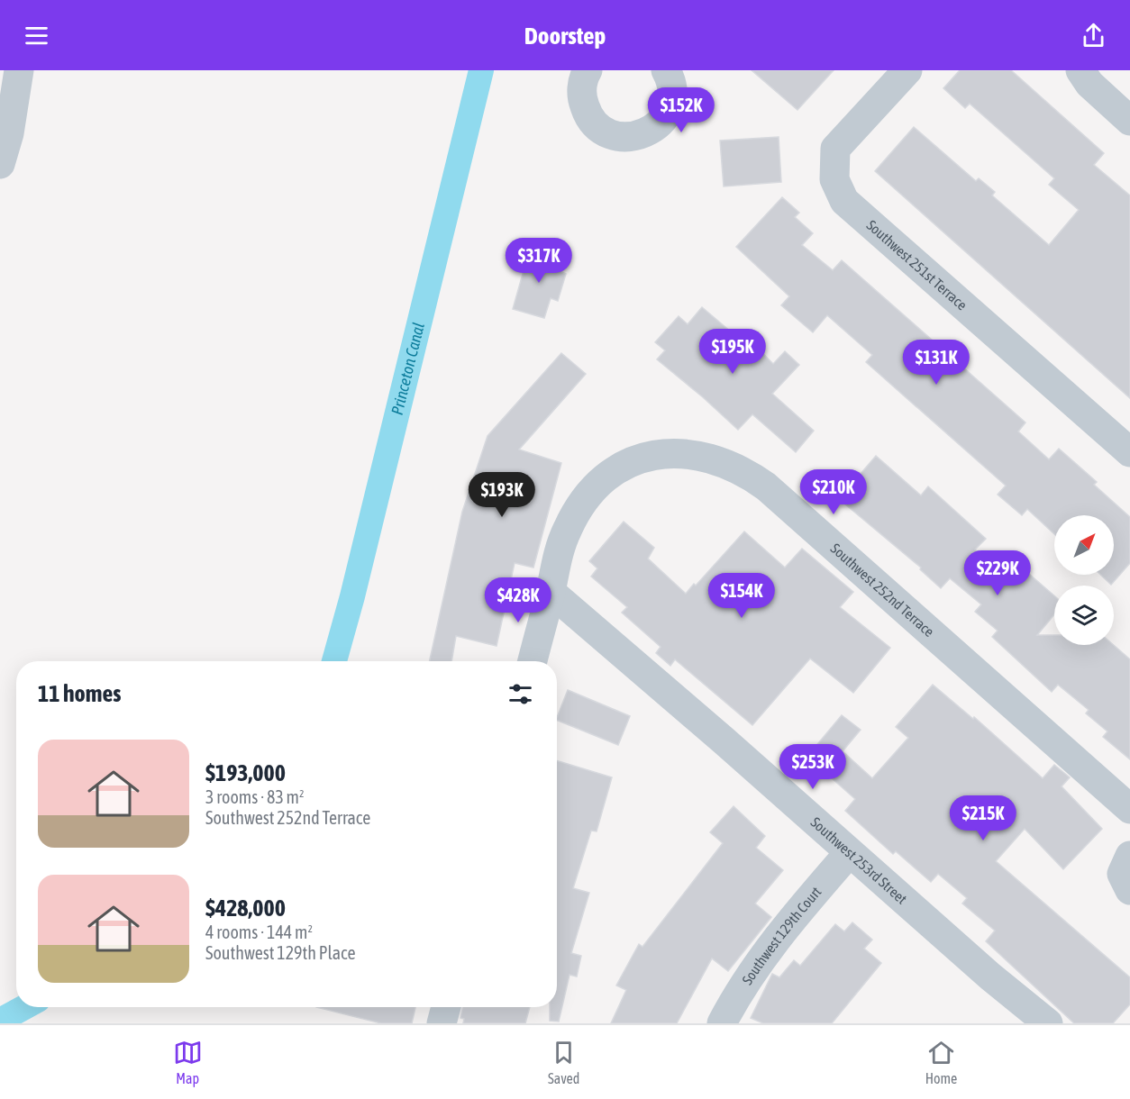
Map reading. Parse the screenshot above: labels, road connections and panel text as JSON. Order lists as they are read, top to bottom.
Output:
{
  "streets": {
    "street": [
      "Southwest 251st Terrace",
      "Southwest 252nd Terrace",
      "Southwest 253rd Street",
      "Southwest 129th Court"
    ]
  },
  "crossings": [
    ["Southwest 252nd Terrace", "Southwest 253rd Street"],
    ["Southwest 253rd Street", "Southwest 129th Court"]
  ],
  "water": ["Princeton Canal"],
  "north": "top right",
  "page": {
    "header": "Doorstep",
    "price": [
      "$152K",
      "$317K",
      "$195K",
      "$131K",
      "$210K",
      "$193K",
      "$229K",
      "$154K",
      "$428K",
      "$253K",
      "$215K"
    ],
    "heading": "11 homes",
    "list": [
      {
        "name": "$193,000",
        "note": "3 rooms · 83 m² · Southwest 252nd Terrace"
      },
      {
        "name": "$428,000",
        "note": "4 rooms · 144 m² · Southwest 129th Place"
      }
    ],
    "tabs": ["Map", "Saved", "Home"]
  }
}
